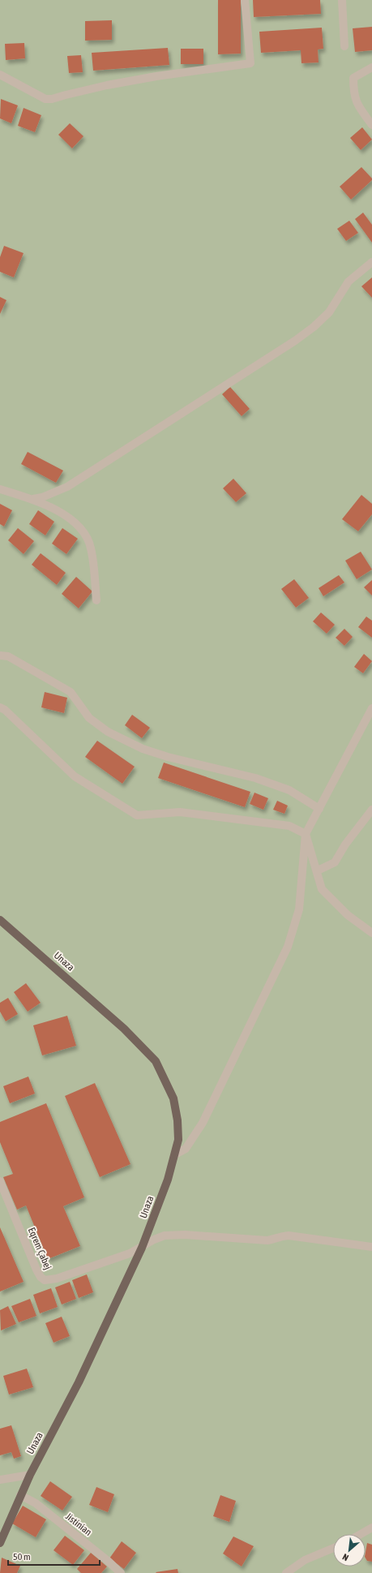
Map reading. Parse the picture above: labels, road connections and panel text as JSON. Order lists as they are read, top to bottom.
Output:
{
  "streets": {
    "main road": ["Unaza"],
    "street": ["Eqrem Çabej", "Jistinian"]
  },
  "crossings": [
    ["Unaza", "Eqrem Çabej"],
    ["Unaza", "Jistinian"]
  ],
  "scale_bar": "50 m",
  "north": "bottom left"
}
